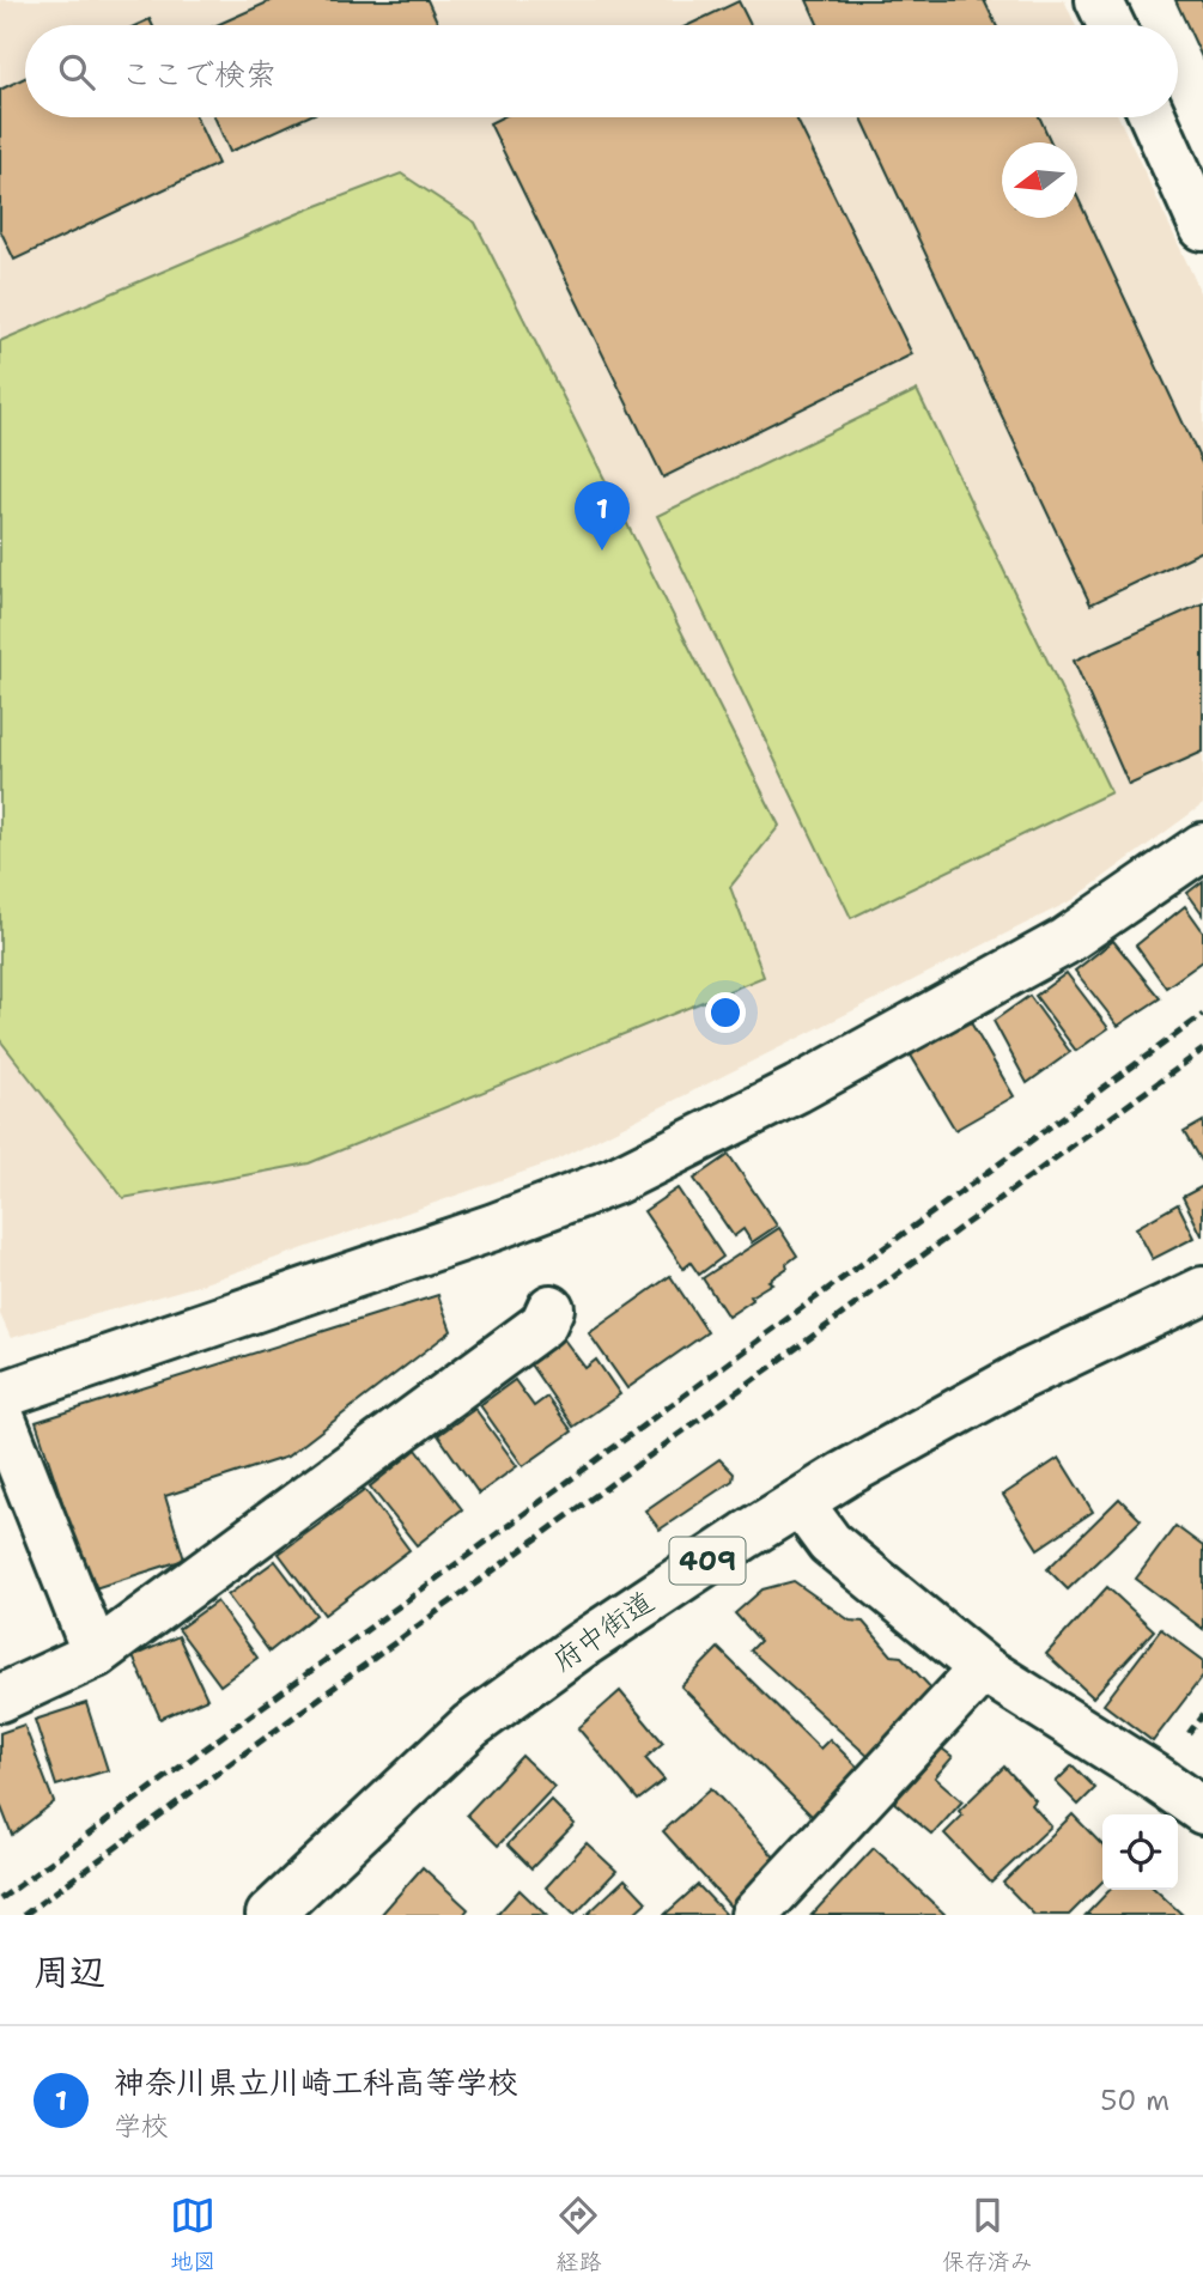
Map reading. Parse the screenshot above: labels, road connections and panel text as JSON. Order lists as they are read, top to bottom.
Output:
{
  "streets": {
    "main road": ["409", "府中街道"]
  },
  "north": "left",
  "page": {
    "search": "ここで検索",
    "pins": "1",
    "heading": "周辺",
    "list": [
      {
        "mark": "1",
        "name": "神奈川県立川崎工科高等学校",
        "note": "学校",
        "value": "50 m"
      }
    ],
    "nav": ["地図", "経路", "保存済み"]
  }
}
